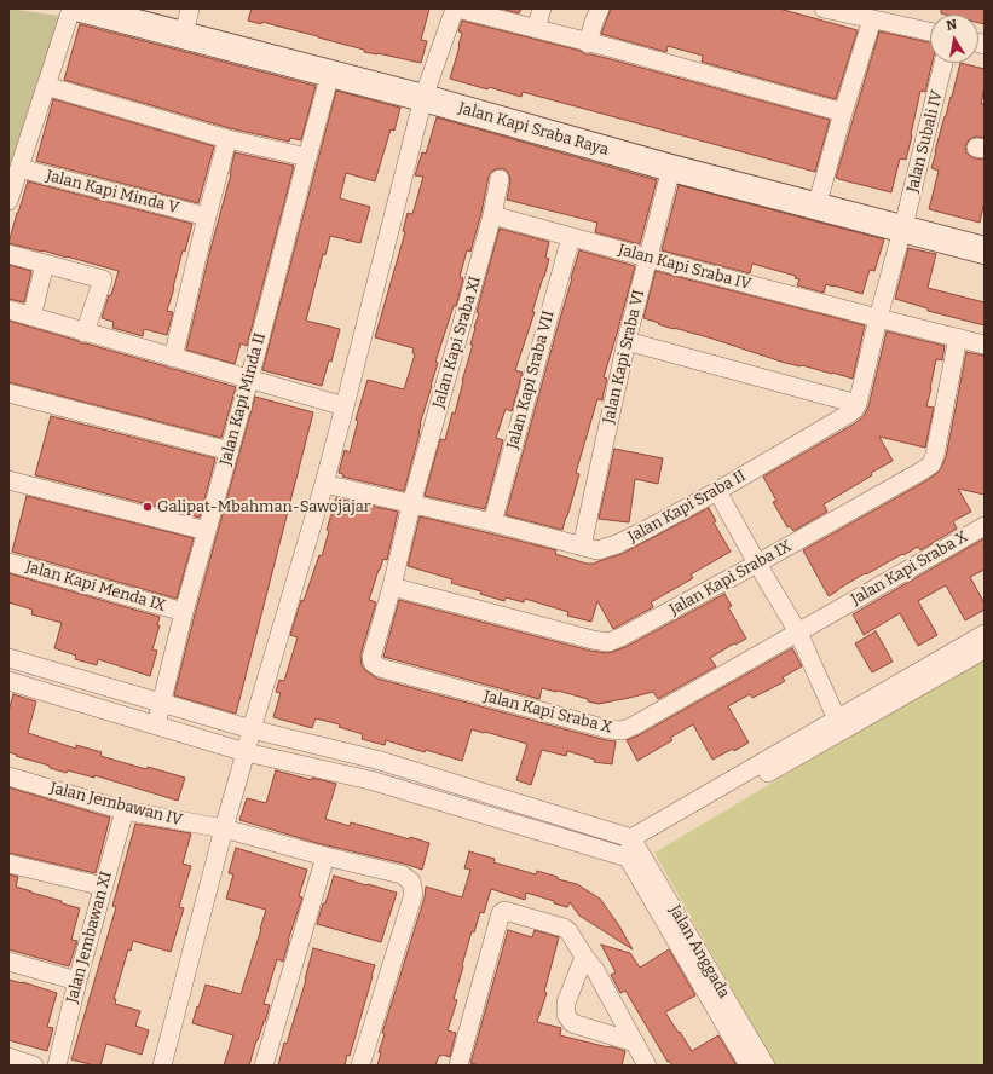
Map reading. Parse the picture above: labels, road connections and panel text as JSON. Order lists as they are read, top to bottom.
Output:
{
  "streets": {
    "street": [
      "Jalan Kapi Sraba Raya",
      "Jalan Subali IV",
      "Jalan Kapi Minda V",
      "Jalan Kapi Sraba IV",
      "Jalan Kapi Sraba XI",
      "Jalan Kapi Sraba VI",
      "Jalan Kapi Sraba VII",
      "Jalan Kapi Minda II",
      "Jalan Kapi Sraba II",
      "Jalan Kapi Sraba X",
      "Jalan Kapi Sraba IX",
      "Jalan Kapi Menda IX",
      "Jalan Jembawan IV",
      "Jalan Jembawan XI",
      "Jalan Anggada"
    ]
  },
  "crossings": [
    ["Jalan Kapi Sraba Raya", "Jalan Subali IV"],
    ["Jalan Kapi Sraba Raya", "Jalan Kapi Sraba VI"],
    ["Jalan Kapi Sraba Raya", "Jalan Kapi Minda II"],
    ["Jalan Kapi Sraba IV", "Jalan Kapi Sraba XI"],
    ["Jalan Kapi Sraba IV", "Jalan Kapi Sraba VI"],
    ["Jalan Kapi Sraba IV", "Jalan Kapi Sraba VII"],
    ["Jalan Kapi Sraba XI", "Jalan Kapi Sraba II"],
    ["Jalan Kapi Sraba XI", "Jalan Kapi Sraba X"],
    ["Jalan Kapi Sraba VI", "Jalan Kapi Sraba II"],
    ["Jalan Kapi Sraba VII", "Jalan Kapi Sraba II"],
    ["Jalan Kapi Minda II", "Jalan Kapi Menda IX"],
    ["Jalan Kapi Sraba II", "Jalan Kapi Sraba X"],
    ["Jalan Kapi Sraba X", "Jalan Kapi Sraba IX"],
    ["Jalan Jembawan IV", "Jalan Jembawan XI"]
  ],
  "places": ["Galipat-Mbahman-Sawojajar"],
  "north": "top"
}
